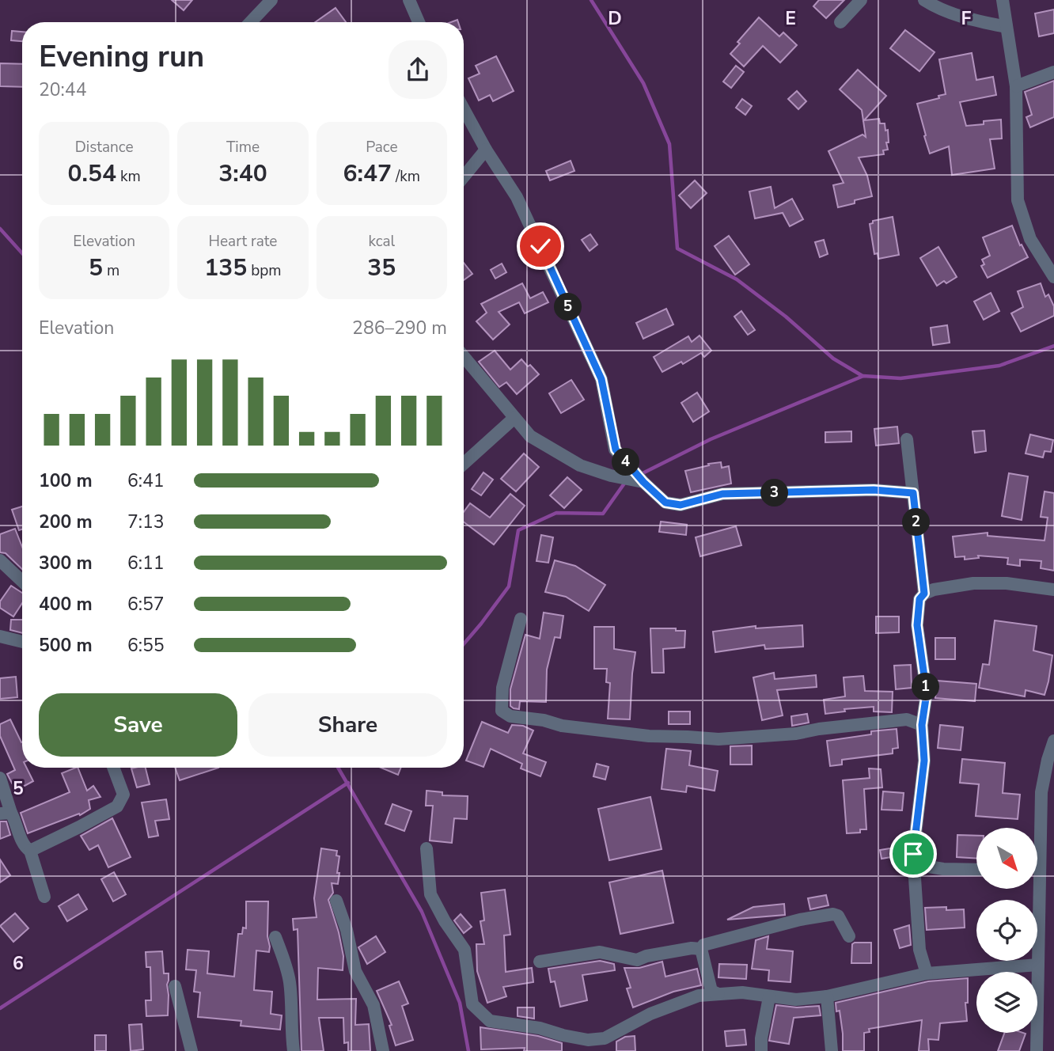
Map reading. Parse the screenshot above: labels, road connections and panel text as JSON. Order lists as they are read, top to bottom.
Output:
{
  "north": "bottom right",
  "page": {
    "heading": ["Evening run", "20:44"],
    "stats": [
      ["Distance", "0.54 km"],
      ["Time", "3:40"],
      ["Pace", "6:47 /km"],
      ["Elevation", "5 m"],
      ["Heart rate", "135 bpm"],
      ["kcal", "35"]
    ],
    "pins": [
      "5",
      "4",
      "3",
      "2",
      "1"
    ],
    "chart": ["Elevation", "286–290 m"],
    "list": [
      {
        "name": "100 m",
        "note": "6:41"
      },
      {
        "name": "200 m",
        "note": "7:13"
      },
      {
        "name": "300 m",
        "note": "6:11"
      },
      {
        "name": "400 m",
        "note": "6:57"
      },
      {
        "name": "500 m",
        "note": "6:55"
      }
    ],
    "buttons": ["Save", "Share"]
  },
  "grid": {
    "columns": ["D", "E", "F"],
    "rows": ["5", "6"]
  }
}
